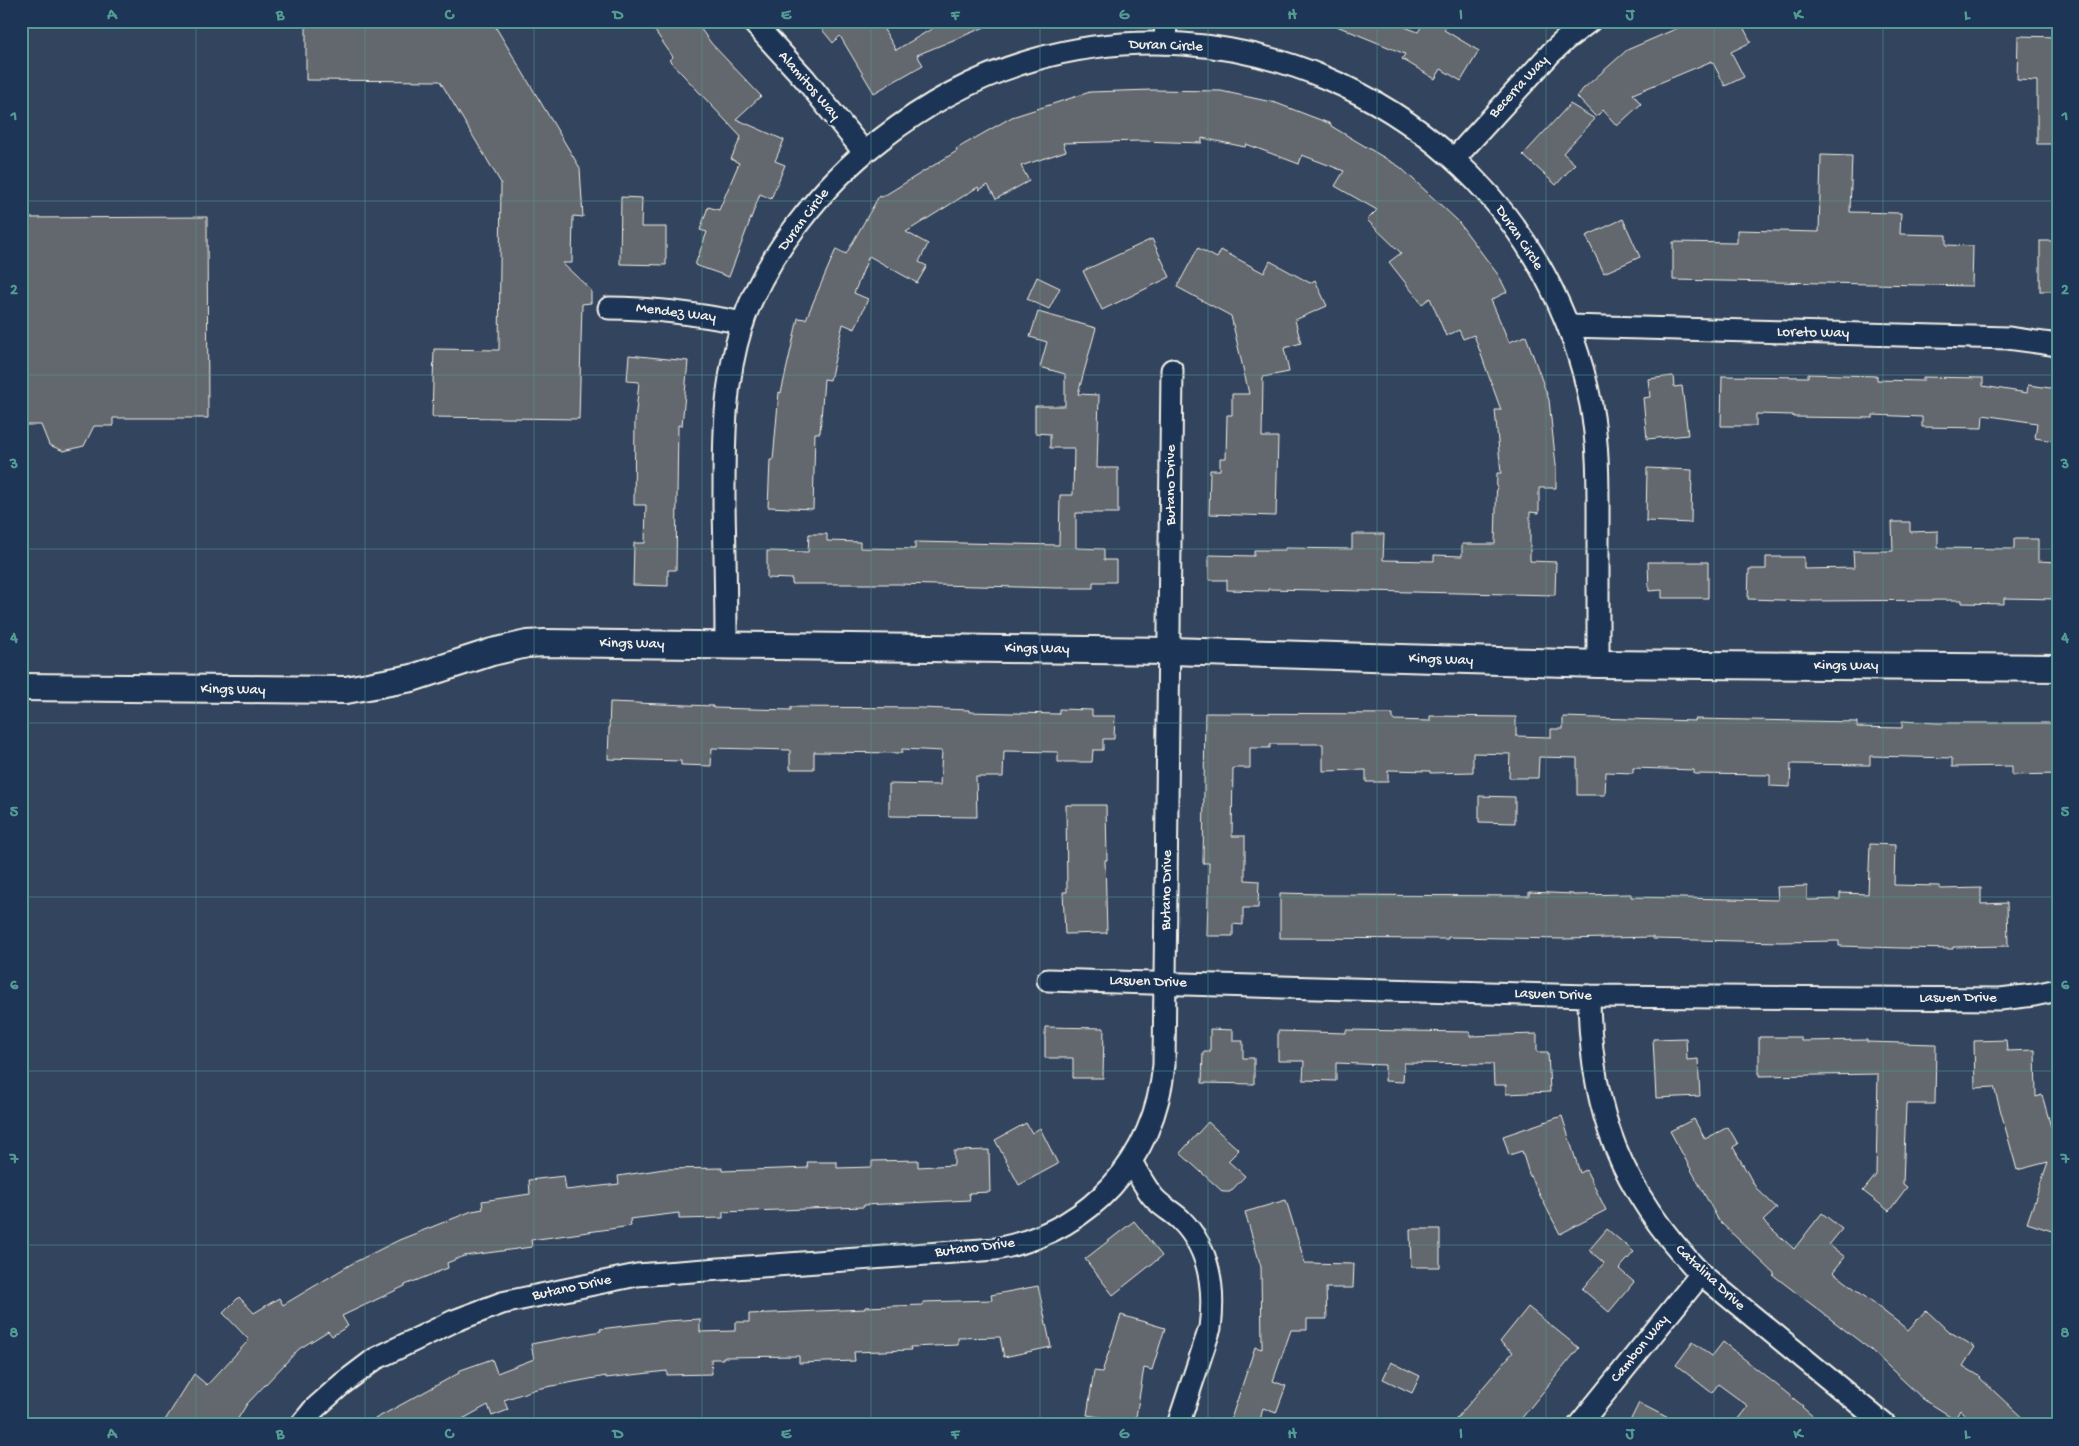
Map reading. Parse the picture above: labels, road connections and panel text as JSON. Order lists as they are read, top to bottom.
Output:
{
  "streets": {
    "street": [
      "Duran Circle",
      "Alamitos Way",
      "Becerra Way",
      "Mendez Way",
      "Loreto Way",
      "Butano Drive",
      "Kings Way",
      "Lasuen Drive",
      "Catalina Drive",
      "Cambon Way"
    ]
  },
  "crossings": [
    ["Duran Circle", "Alamitos Way"],
    ["Duran Circle", "Becerra Way"],
    ["Duran Circle", "Mendez Way"],
    ["Duran Circle", "Loreto Way"],
    ["Duran Circle", "Kings Way"],
    ["Butano Drive", "Kings Way"],
    ["Butano Drive", "Lasuen Drive"],
    ["Lasuen Drive", "Catalina Drive"],
    ["Catalina Drive", "Cambon Way"]
  ],
  "grid": {
    "columns": [
      "A",
      "B",
      "C",
      "D",
      "E",
      "F",
      "G",
      "H",
      "I",
      "J",
      "K",
      "L"
    ],
    "rows": [
      "1",
      "2",
      "3",
      "4",
      "5",
      "6",
      "7",
      "8"
    ]
  }
}
